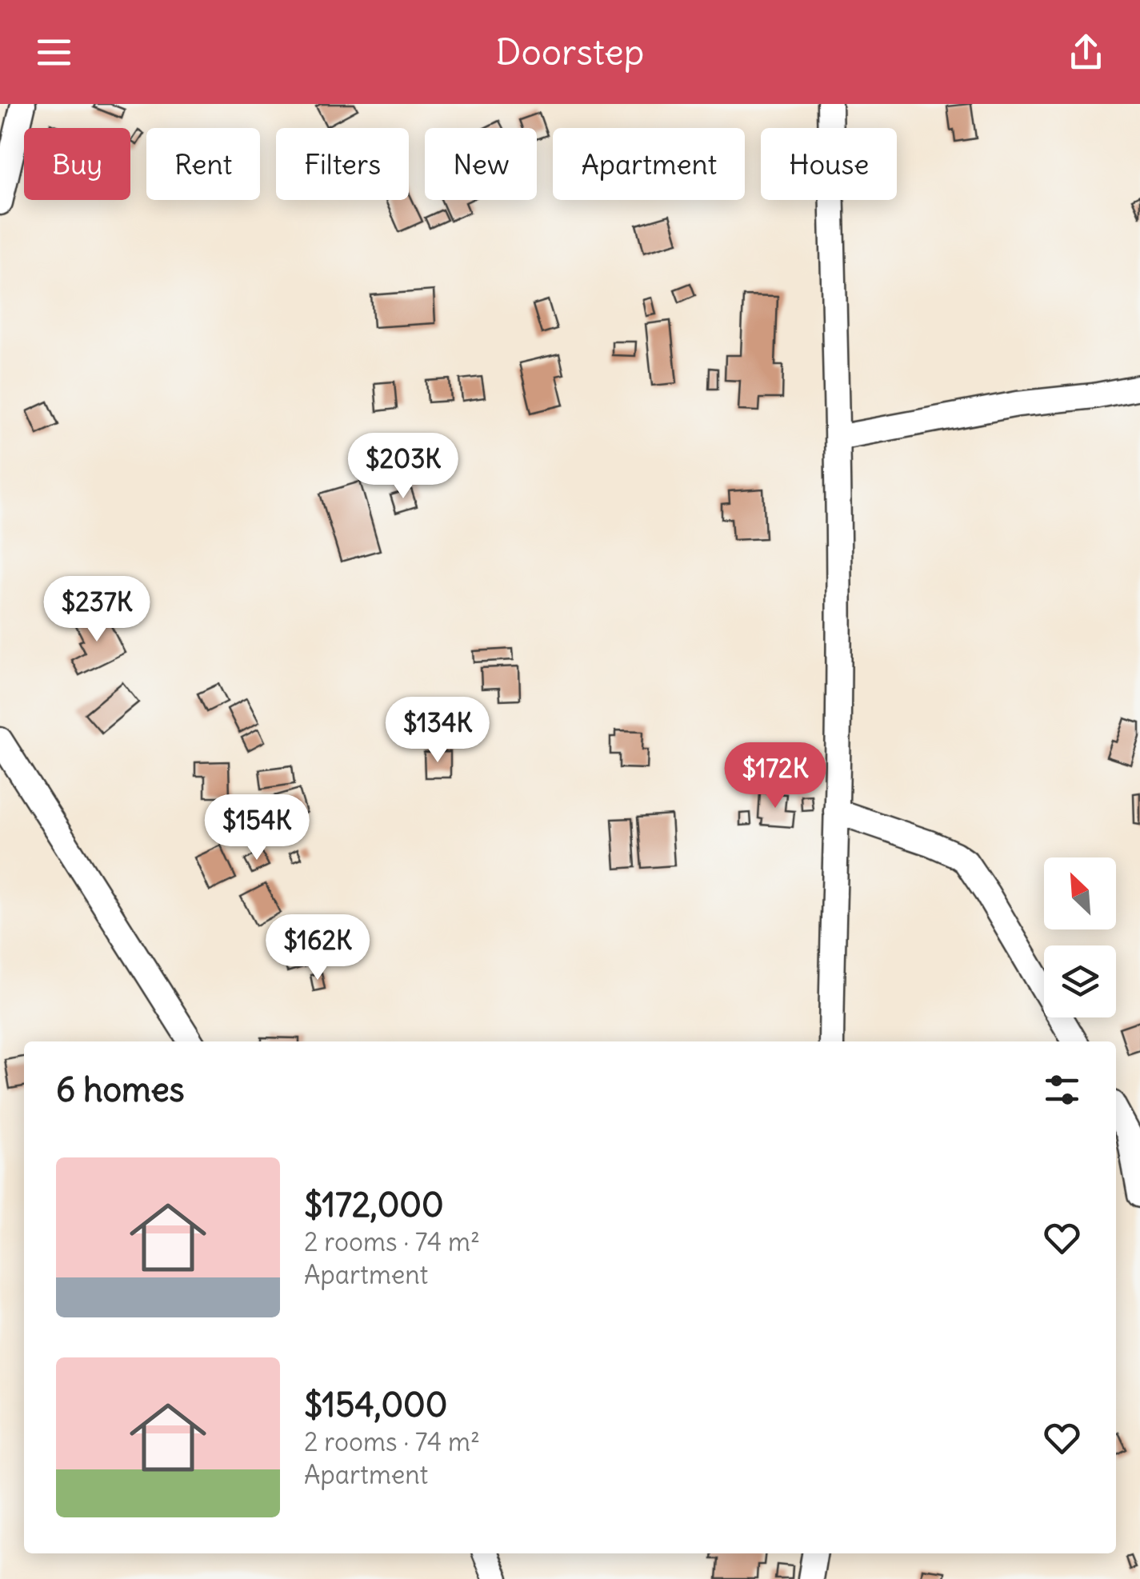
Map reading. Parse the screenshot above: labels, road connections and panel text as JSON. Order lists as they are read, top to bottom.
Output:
{
  "north": "top left",
  "page": {
    "header": "Doorstep",
    "chip": [
      "Buy",
      "Rent",
      "Filters",
      "New",
      "Apartment",
      "House"
    ],
    "price": [
      "$203K",
      "$237K",
      "$134K",
      "$172K",
      "$154K",
      "$162K"
    ],
    "heading": "6 homes",
    "list": [
      {
        "name": "$172,000",
        "note": "2 rooms · 74 m² · Apartment"
      },
      {
        "name": "$154,000",
        "note": "2 rooms · 74 m² · Apartment"
      }
    ]
  }
}
